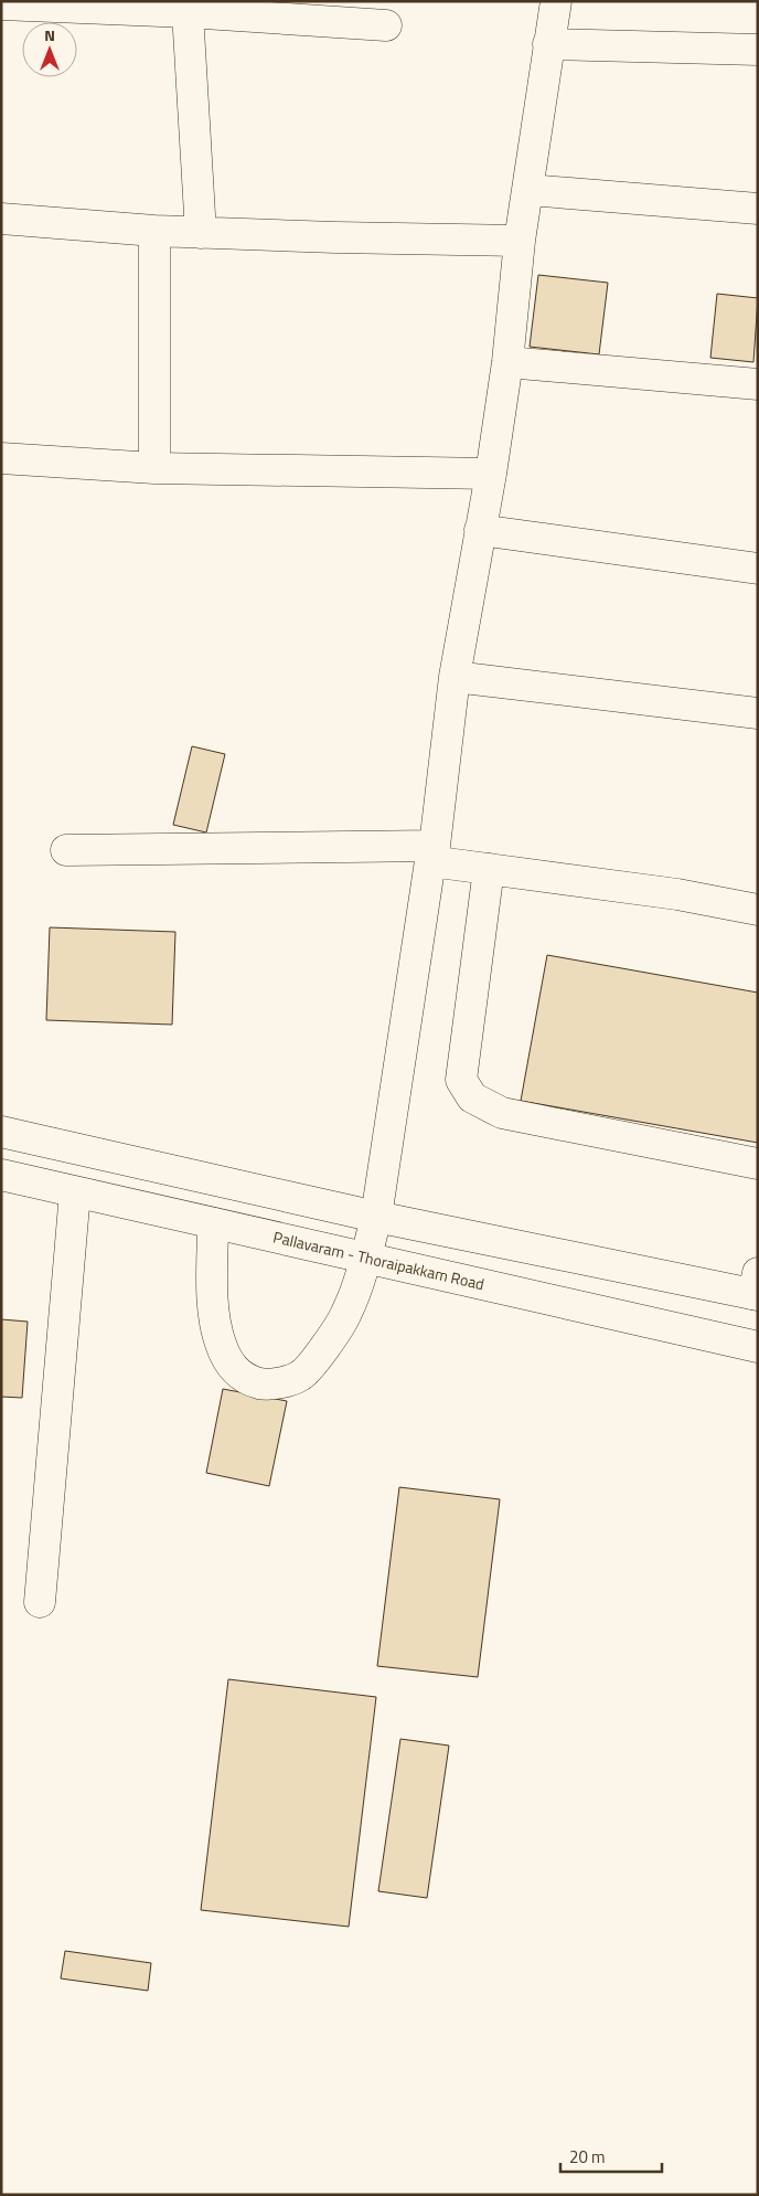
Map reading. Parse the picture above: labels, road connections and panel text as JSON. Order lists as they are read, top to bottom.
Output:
{
  "streets": {
    "street": ["Pallavaram - Thoraipakkam Road"]
  },
  "scale_bar": "20 m",
  "north": "top"
}
